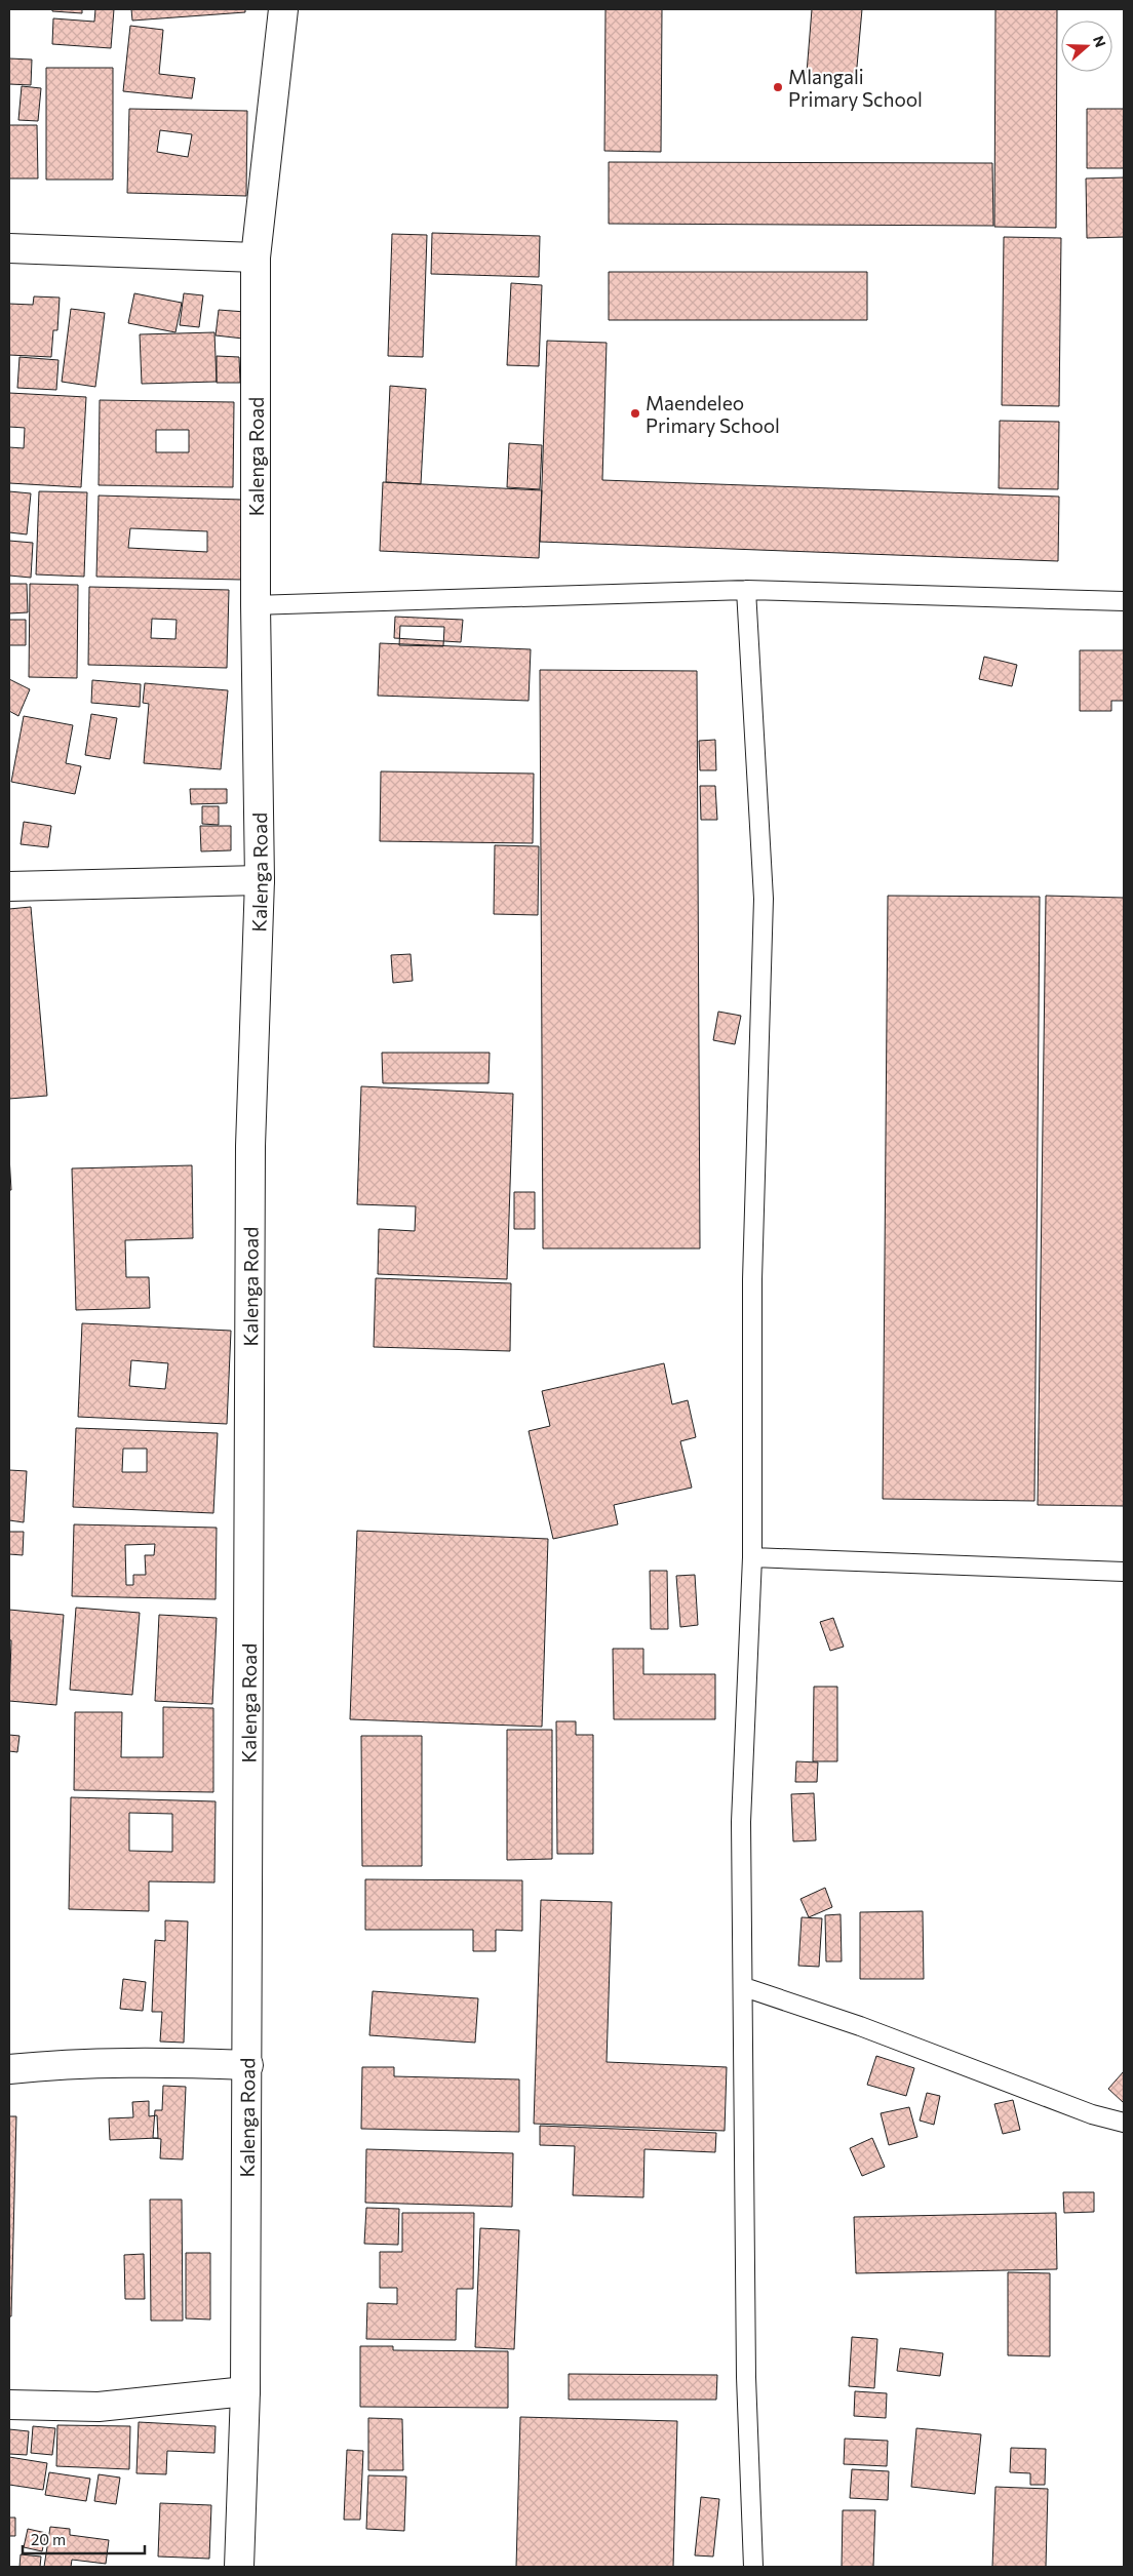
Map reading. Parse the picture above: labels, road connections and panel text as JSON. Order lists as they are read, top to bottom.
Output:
{
  "streets": {
    "main road": ["Kalenga Road"]
  },
  "places": ["Mlangali Primary School", "Maendeleo Primary School"],
  "scale_bar": "20 m",
  "north": "right"
}
